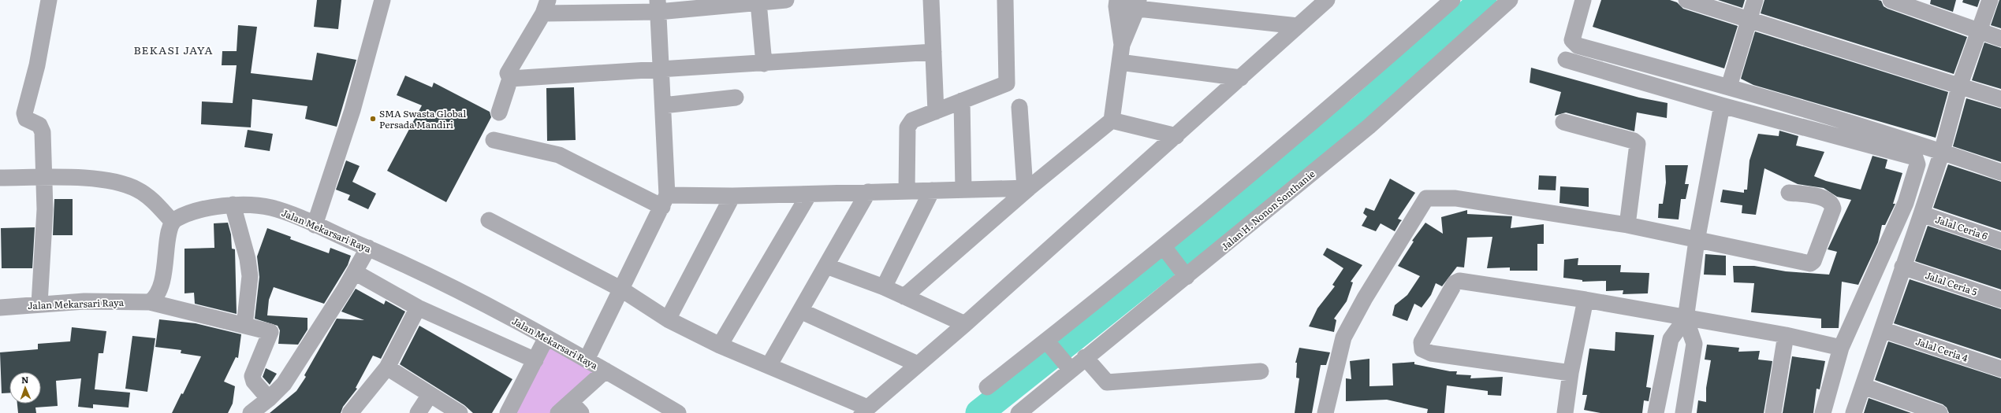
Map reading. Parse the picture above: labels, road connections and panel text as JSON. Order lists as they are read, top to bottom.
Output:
{
  "streets": {
    "street": [
      "Jalan H. Nonon Sonthanie",
      "Jalal Ceria 6",
      "Jalan Mekarsari Raya",
      "Jalal Ceria 5",
      "Jalal Ceria 4"
    ]
  },
  "districts": ["BEKASI JAYA"],
  "places": ["SMA Swasta Global Persada Mandiri"],
  "north": "top"
}
